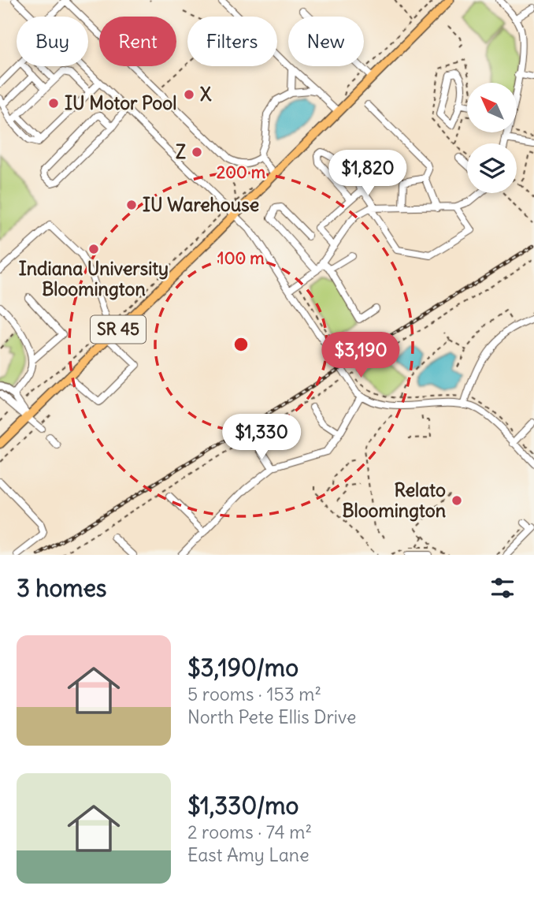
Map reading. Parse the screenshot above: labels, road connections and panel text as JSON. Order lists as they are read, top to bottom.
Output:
{
  "streets": {
    "main road": ["SR 45"]
  },
  "places": [
    "X",
    "IU Motor Pool",
    "Z",
    "IU Warehouse",
    "Indiana University Bloomington",
    "Relato Bloomington"
  ],
  "north": "top left",
  "page": {
    "chip": [
      "Buy",
      "Rent",
      "Filters",
      "New"
    ],
    "price": ["$1,820", "$3,190", "$1,330"],
    "heading": "3 homes",
    "list": [
      {
        "name": "$3,190/mo",
        "note": "5 rooms · 153 m² · North Pete Ellis Drive"
      },
      {
        "name": "$1,330/mo",
        "note": "2 rooms · 74 m² · East Amy Lane"
      }
    ]
  },
  "rings": ["200 m", "100 m"]
}
